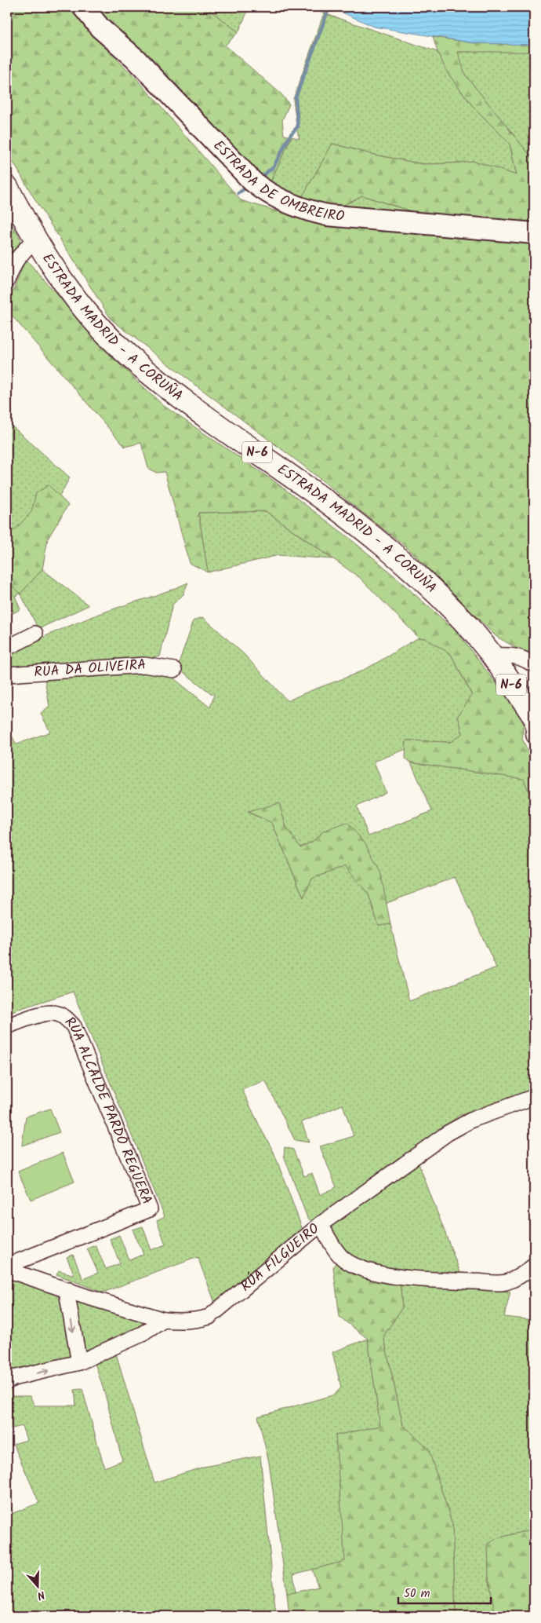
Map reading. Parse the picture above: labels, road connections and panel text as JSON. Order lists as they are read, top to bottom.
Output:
{
  "streets": {
    "highway": ["ESTRADA MADRID - A CORUÑA", "N-6"],
    "street": [
      "ESTRADA DE OMBREIRO",
      "RÚA DA OLIVEIRA",
      "RÚA ALCALDE PARDO REGUERA",
      "RÚA FILGUEIRO"
    ]
  },
  "scale_bar": "50 m",
  "north": "bottom"
}
